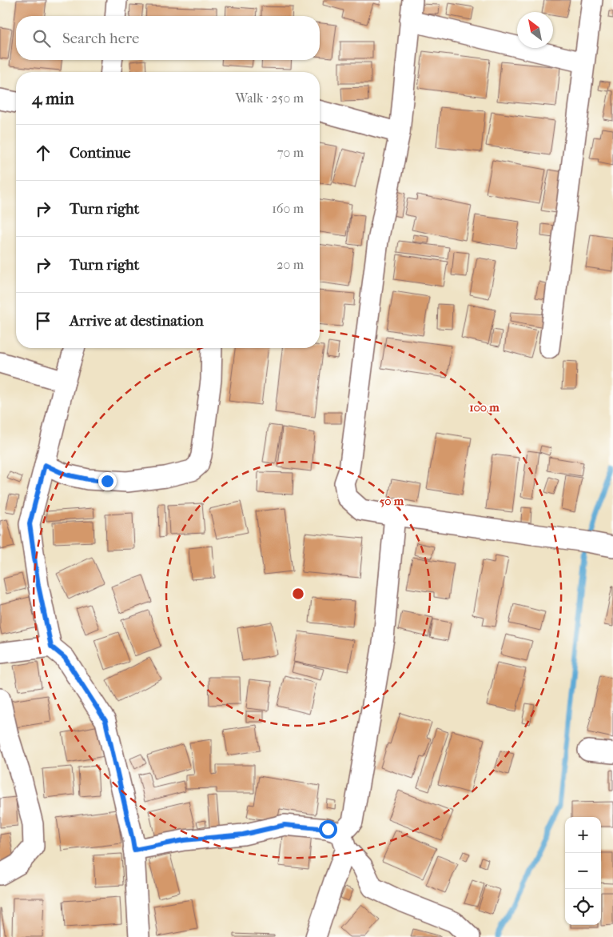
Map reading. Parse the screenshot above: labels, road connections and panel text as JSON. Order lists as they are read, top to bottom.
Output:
{
  "north": "top left",
  "page": {
    "search": "Search here",
    "heading": ["4 min", "Walk · 250 m"],
    "list": [
      ["Continue", "70 m"],
      ["Turn right", "160 m"],
      ["Turn right", "20 m"],
      "Arrive at destination"
    ],
    "map_buttons": ["+", "−"]
  },
  "rings": ["100 m", "50 m"]
}
